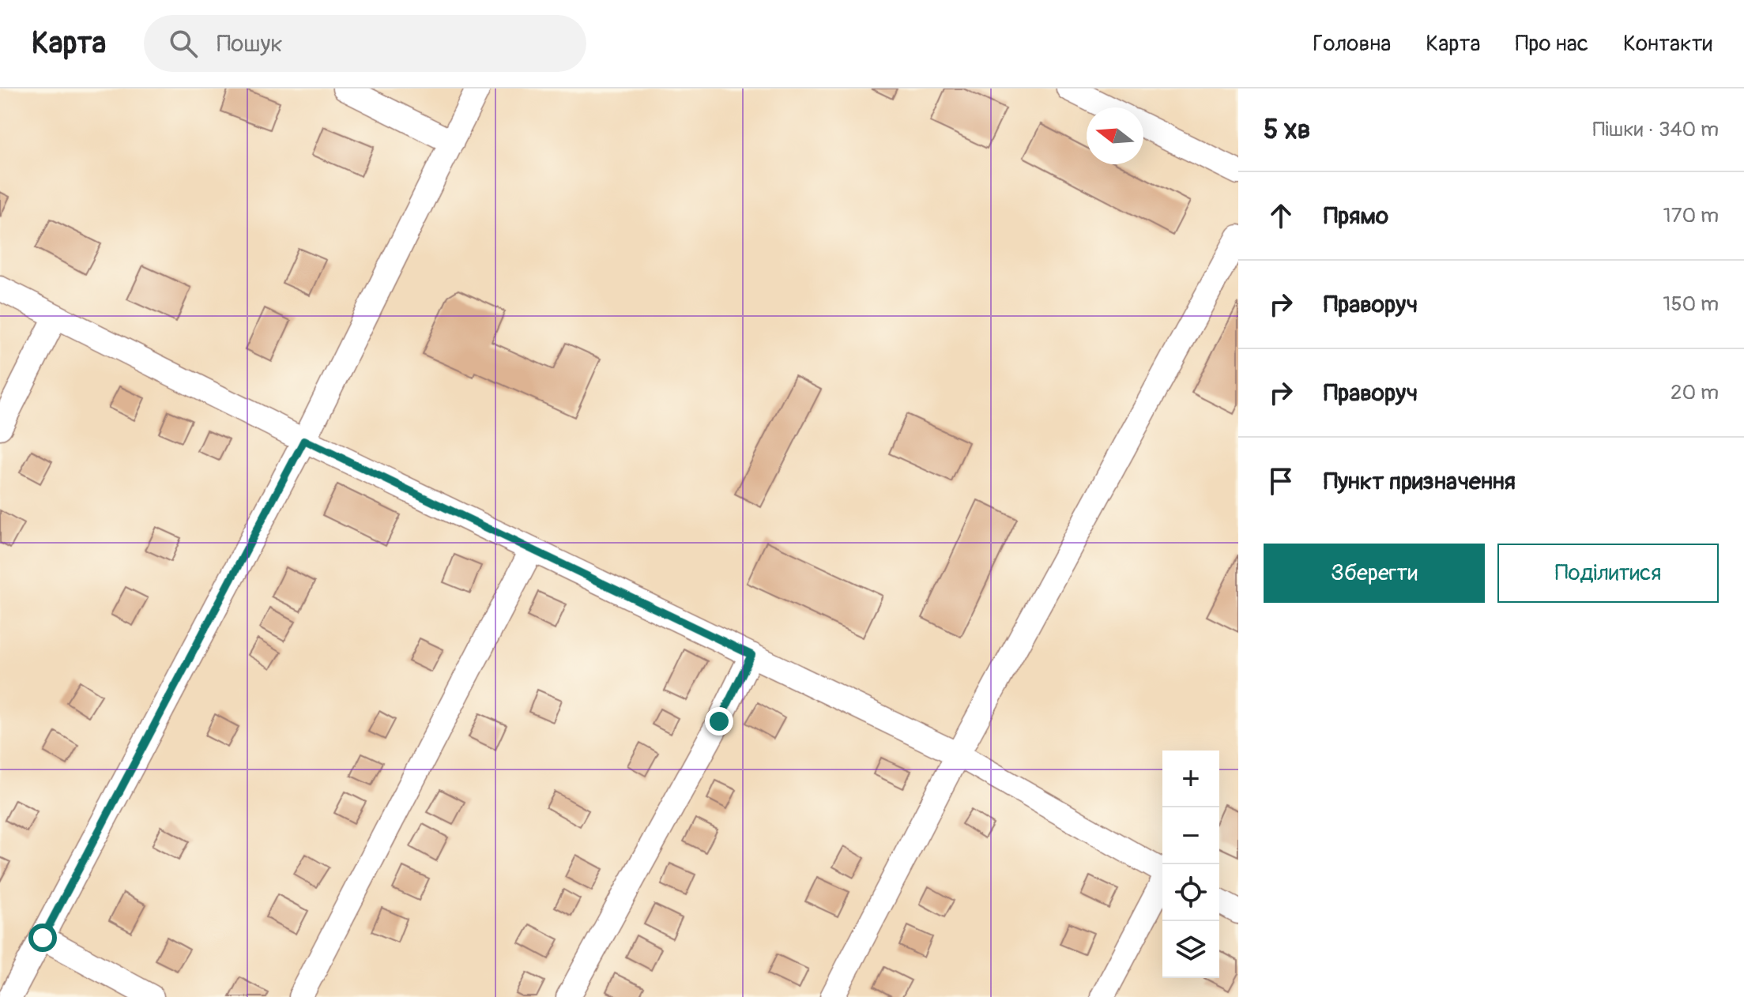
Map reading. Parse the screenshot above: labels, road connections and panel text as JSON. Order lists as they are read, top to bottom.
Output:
{
  "north": "left",
  "page": {
    "header": "Карта",
    "search": "Пошук",
    "nav": [
      "Головна",
      "Карта",
      "Про нас",
      "Контакти"
    ],
    "heading": ["5 хв", "Пішки · 340 m"],
    "list": [
      ["Прямо", "170 m"],
      ["Праворуч", "150 m"],
      ["Праворуч", "20 m"],
      "Пункт призначення"
    ],
    "buttons": ["Зберегти", "Поділитися"],
    "map_buttons": ["+", "−"]
  }
}
